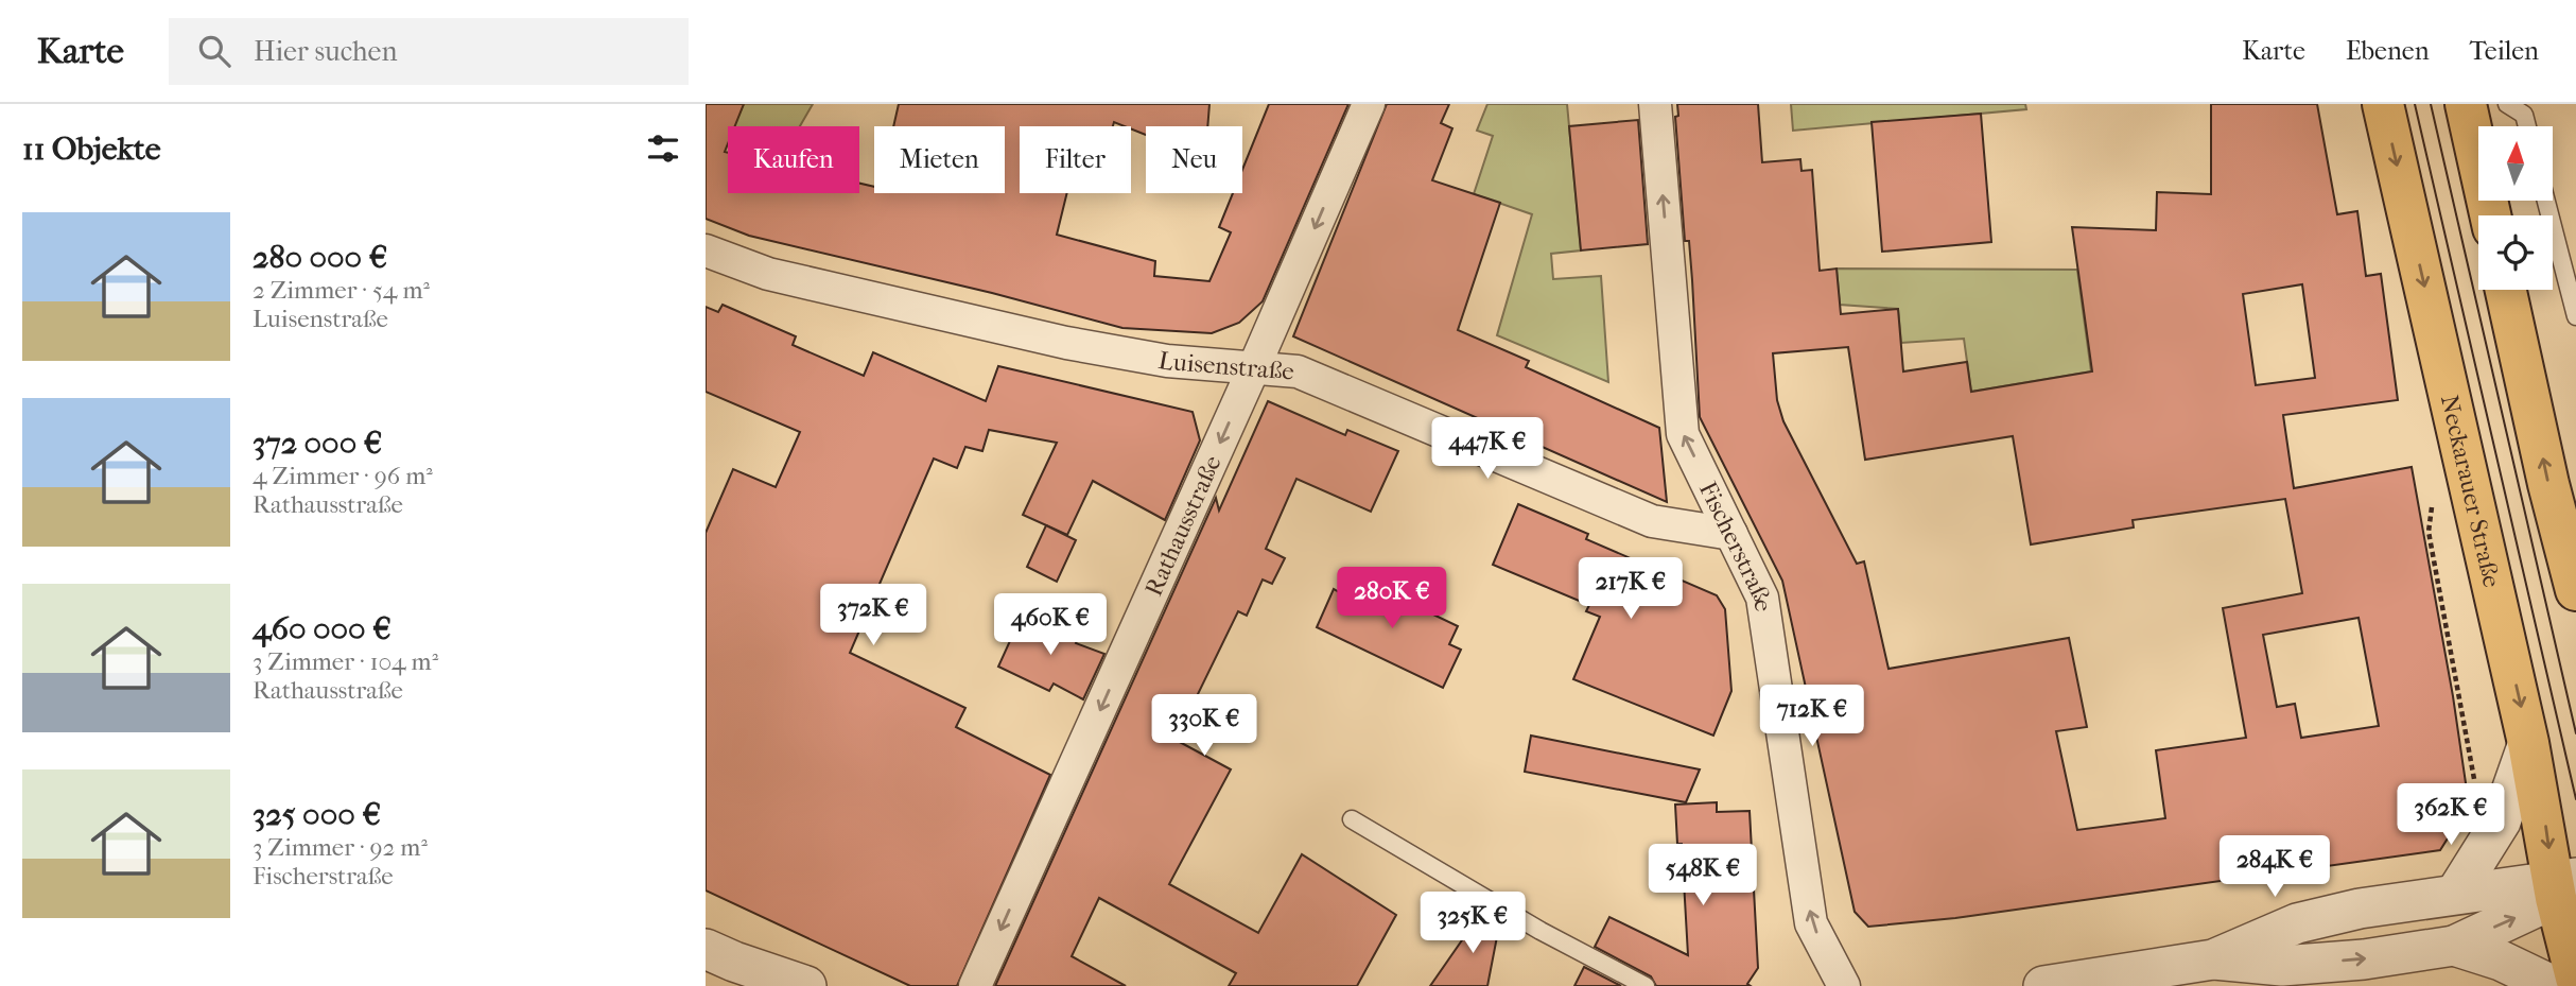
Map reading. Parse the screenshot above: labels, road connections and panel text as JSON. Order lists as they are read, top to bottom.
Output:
{
  "streets": {
    "main road": ["Neckarauer Straße"],
    "street": ["Luisenstraße", "Rathausstraße", "Fischerstraße"]
  },
  "crossings": [
    ["Luisenstraße", "Rathausstraße"],
    ["Luisenstraße", "Fischerstraße"]
  ],
  "one_way": ["Rathausstraße", "Fischerstraße"],
  "north": "top",
  "page": {
    "header": "Karte",
    "search": "Hier suchen",
    "nav": ["Karte", "Ebenen", "Teilen"],
    "heading": "11 Objekte",
    "chip": [
      "Kaufen",
      "Mieten",
      "Filter",
      "Neu"
    ],
    "list": [
      {
        "name": "280 000 €",
        "note": "2 Zimmer · 54 m² · Luisenstraße"
      },
      {
        "name": "372 000 €",
        "note": "4 Zimmer · 96 m² · Rathausstraße"
      },
      {
        "name": "460 000 €",
        "note": "3 Zimmer · 104 m² · Rathausstraße"
      },
      {
        "name": "325 000 €",
        "note": "3 Zimmer · 92 m² · Fischerstraße"
      }
    ],
    "price": [
      "447K €",
      "217K €",
      "280K €",
      "372K €",
      "460K €",
      "712K €",
      "330K €",
      "362K €",
      "284K €",
      "548K €",
      "325K €"
    ]
  }
}
